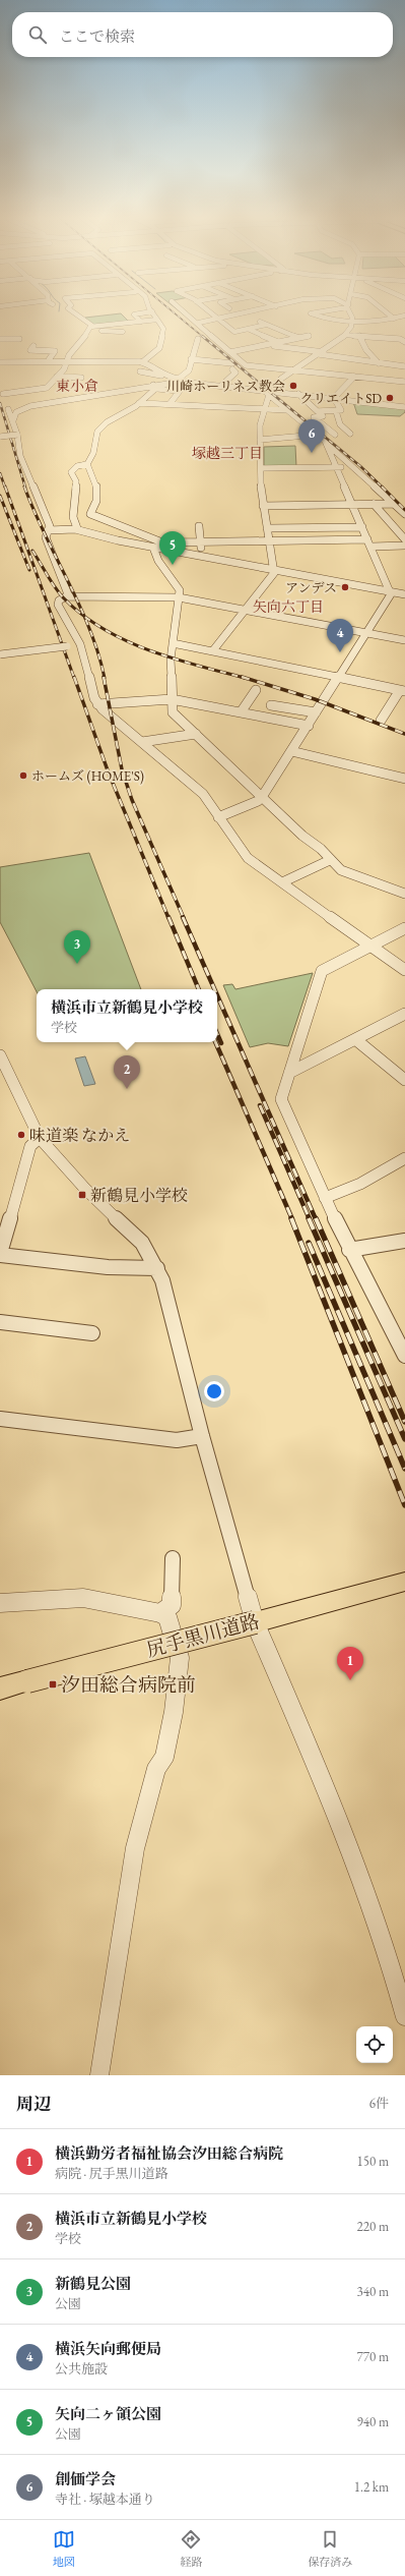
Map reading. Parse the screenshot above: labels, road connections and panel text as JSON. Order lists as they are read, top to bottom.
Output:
{
  "streets": {
    "main road": ["尻手黒川道路"]
  },
  "districts": ["東小倉", "塚越三丁目", "矢向六丁目"],
  "places": {
    "other": [
      "川崎ホーリネス教会",
      "クリエイトSD",
      "アンデス",
      "ホームズ (HOME'S)",
      "味道楽 なかえ"
    ],
    "transit": ["新鶴見小学校", "汐田総合病院前"]
  },
  "page": {
    "search": "ここで検索",
    "pins": [
      "6",
      "5",
      "4",
      "3",
      "2",
      "1"
    ],
    "popup": ["横浜市立新鶴見小学校", "学校"],
    "heading": ["周辺", "6件"],
    "list": [
      {
        "mark": "1",
        "name": "横浜勤労者福祉協会汐田総合病院",
        "note": "病院 · 尻手黒川道路",
        "value": "150 m"
      },
      {
        "mark": "2",
        "name": "横浜市立新鶴見小学校",
        "note": "学校",
        "value": "220 m"
      },
      {
        "mark": "3",
        "name": "新鶴見公園",
        "note": "公園",
        "value": "340 m"
      },
      {
        "mark": "4",
        "name": "横浜矢向郵便局",
        "note": "公共施設",
        "value": "770 m"
      },
      {
        "mark": "5",
        "name": "矢向二ヶ領公園",
        "note": "公園",
        "value": "940 m"
      },
      {
        "mark": "6",
        "name": "創価学会",
        "note": "寺社 · 塚越本通り",
        "value": "1.2 km"
      }
    ],
    "nav": ["地図", "経路", "保存済み"]
  }
}
